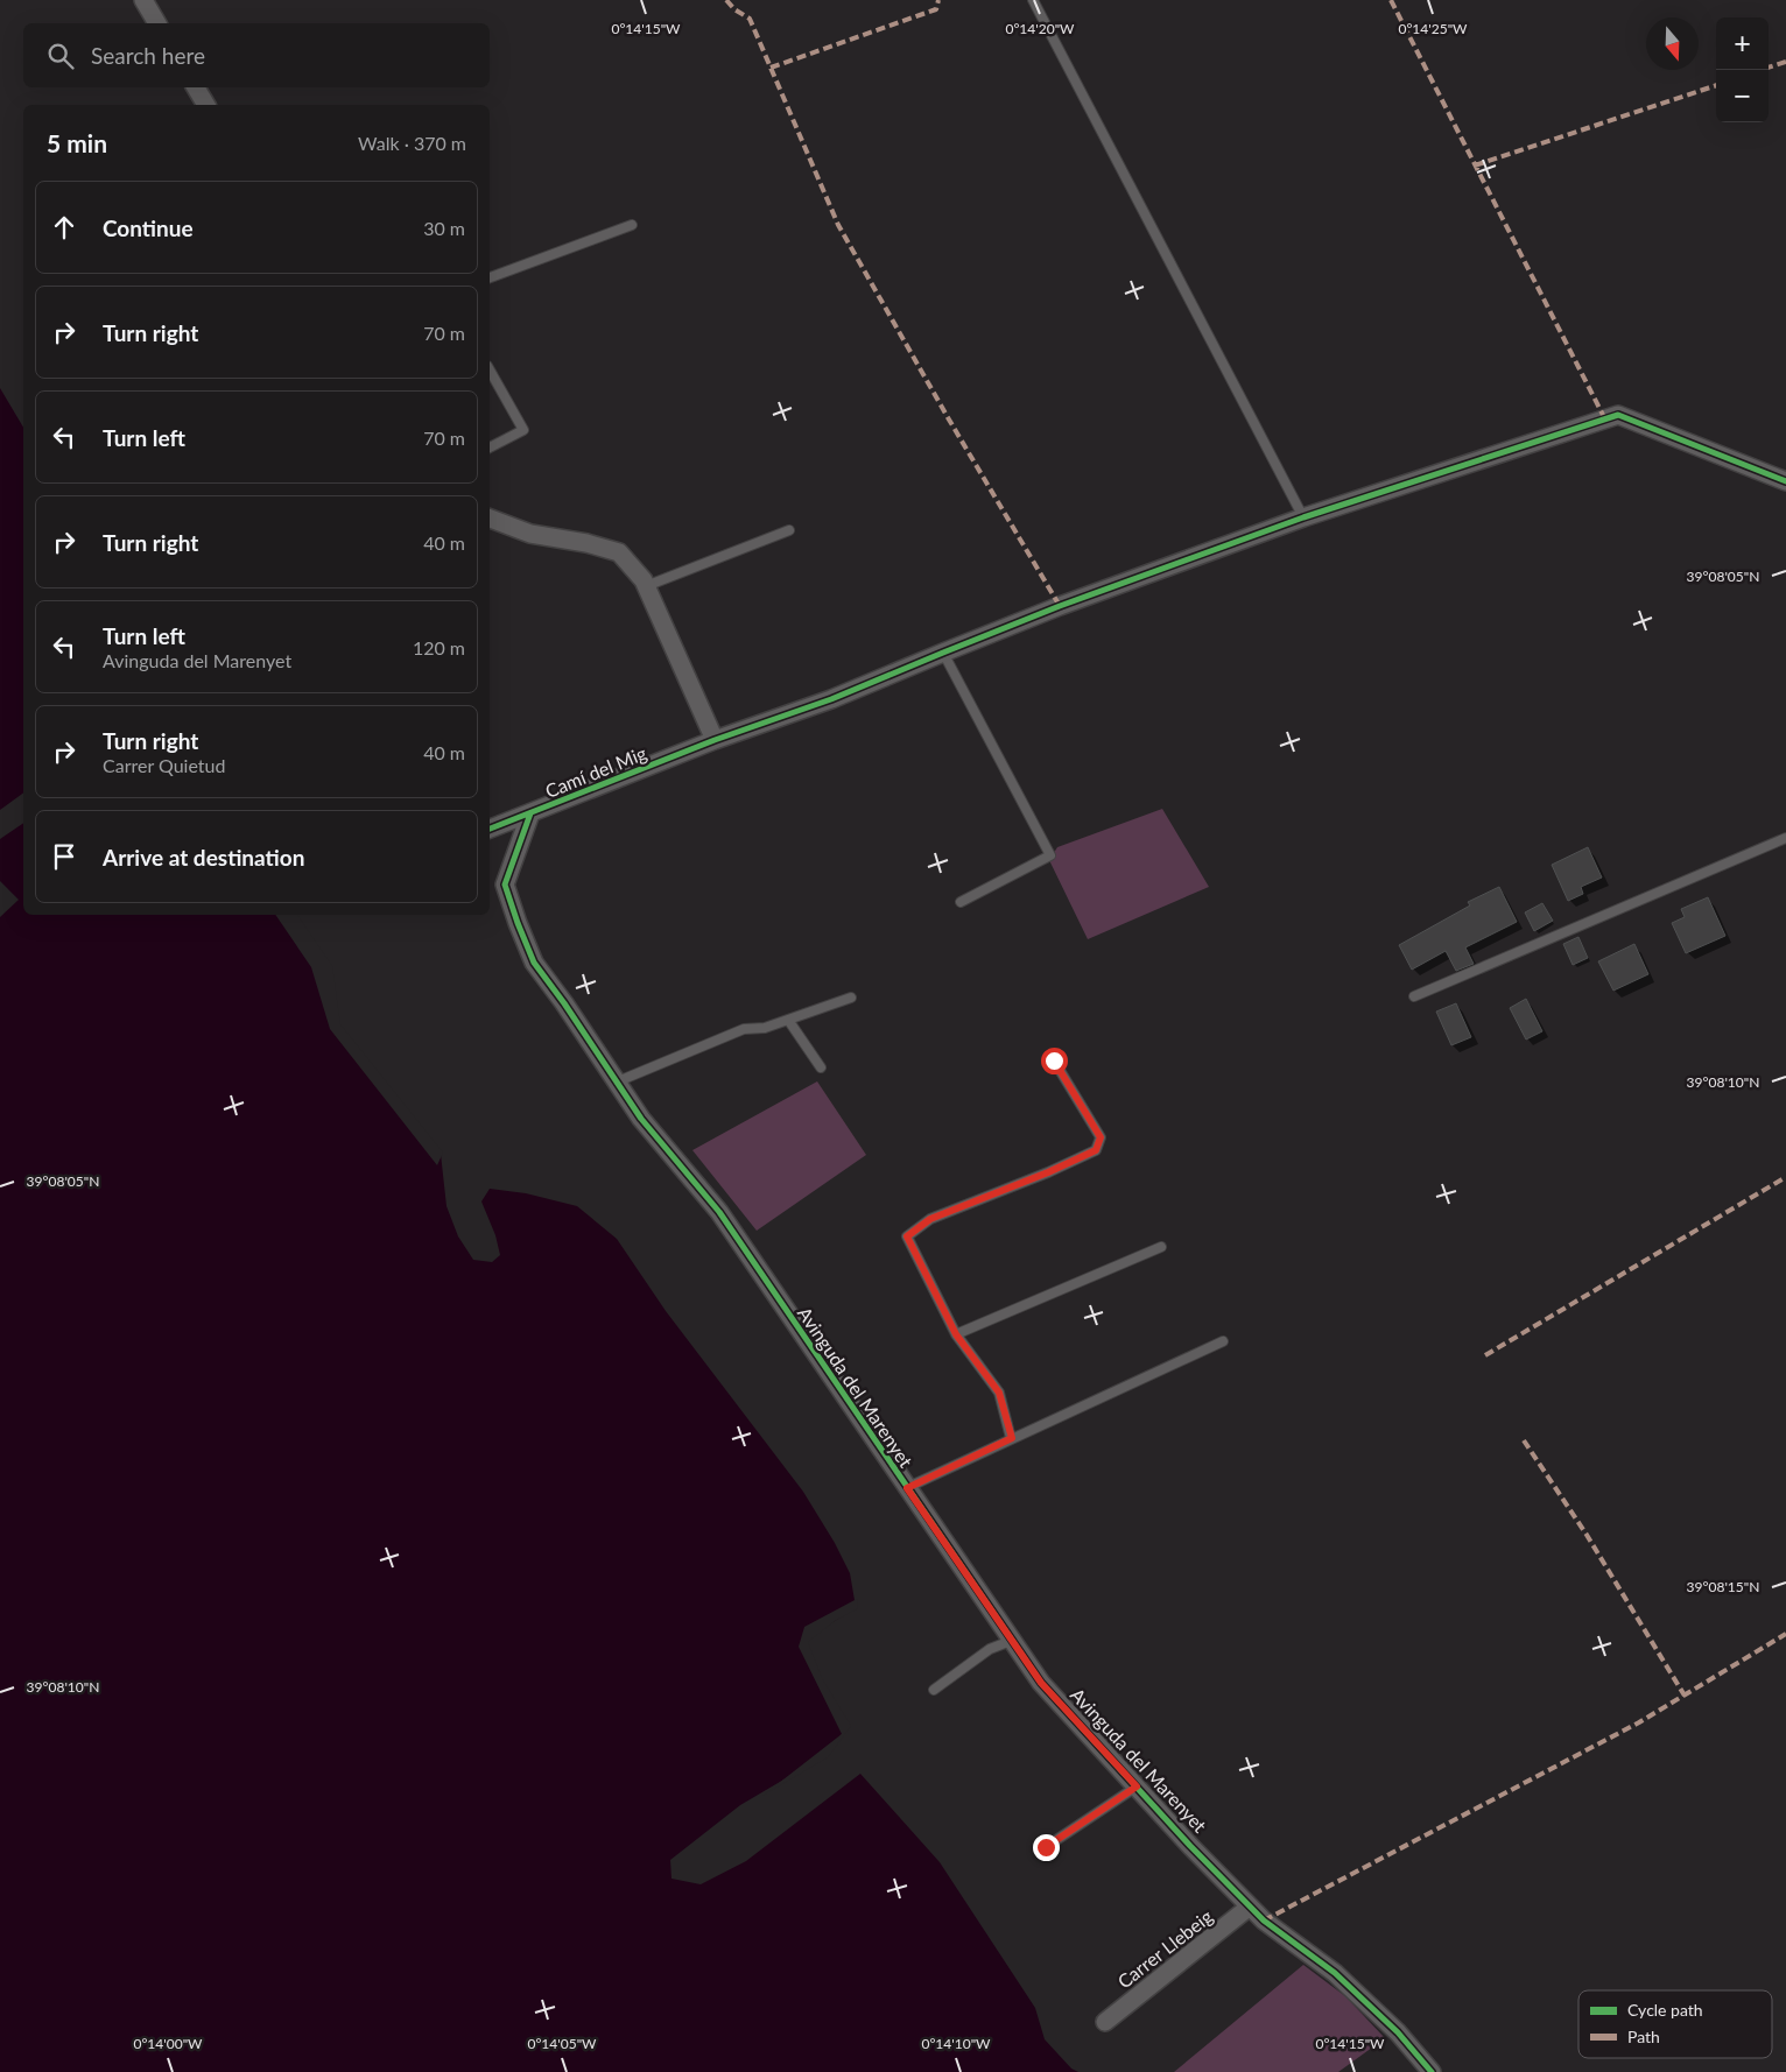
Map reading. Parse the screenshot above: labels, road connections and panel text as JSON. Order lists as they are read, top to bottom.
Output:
{
  "streets": {
    "street": ["Camí del Mig", "Avinguda del Marenyet", "Carrer Llebeig"]
  },
  "crossings": [
    ["Camí del Mig", "Avinguda del Marenyet"],
    ["Avinguda del Marenyet", "Carrer Llebeig"]
  ],
  "legend": ["Cycle path", "Path"],
  "north": "bottom",
  "page": {
    "map_buttons": ["+", "−"],
    "search": "Search here",
    "heading": ["5 min", "Walk · 370 m"],
    "list": [
      ["Continue", "30 m"],
      ["Turn right", "70 m"],
      ["Turn left", "70 m"],
      ["Turn right", "40 m"],
      ["Turn left", "Avinguda del Marenyet", "120 m"],
      ["Turn right", "Carrer Quietud", "40 m"],
      "Arrive at destination"
    ]
  },
  "coordinates": [
    "0°14'15\"W",
    "0°14'20\"W",
    "0°14'25\"W",
    "39°08'05\"N",
    "39°08'10\"N",
    "39°08'15\"N",
    "0°14'00\"W",
    "0°14'05\"W",
    "0°14'10\"W"
  ]
}
